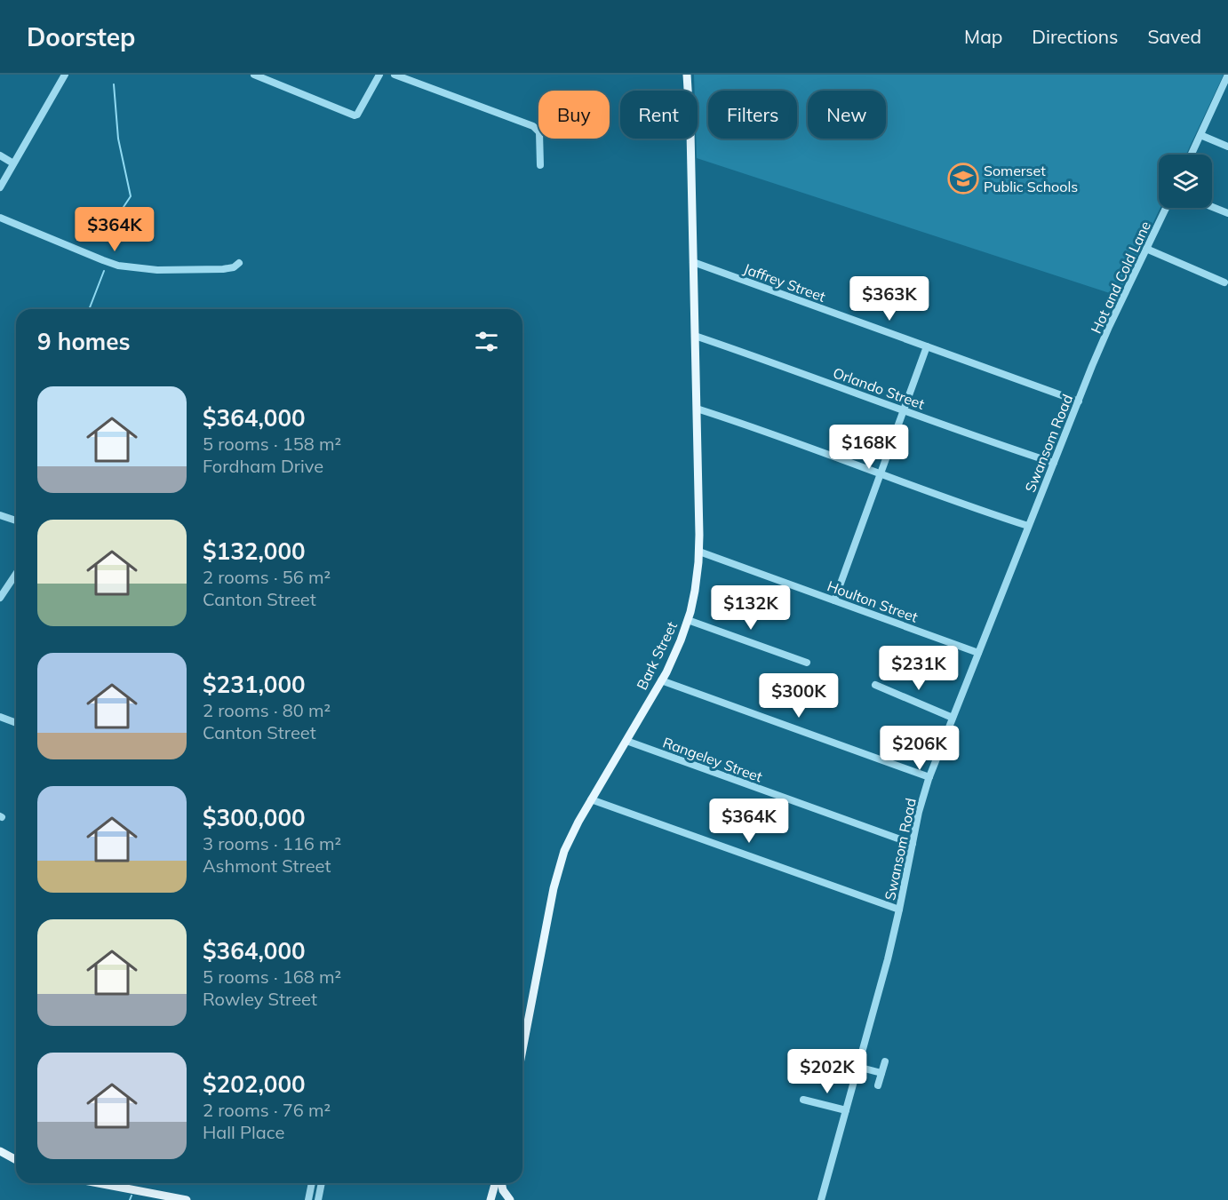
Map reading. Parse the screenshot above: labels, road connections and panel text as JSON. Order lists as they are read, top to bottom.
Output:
{
  "streets": {
    "main road": ["Bark Street"],
    "street": [
      "Hot and Cold Lane",
      "Jaffrey Street",
      "Orlando Street",
      "Swansom Road",
      "Houlton Street",
      "Rangeley Street"
    ]
  },
  "crossings": [
    ["Hot and Cold Lane", "Swansom Road"],
    ["Jaffrey Street", "Swansom Road"],
    ["Jaffrey Street", "Bark Street"],
    ["Orlando Street", "Swansom Road"],
    ["Orlando Street", "Bark Street"],
    ["Swansom Road", "Houlton Street"],
    ["Swansom Road", "Rangeley Street"],
    ["Houlton Street", "Bark Street"],
    ["Bark Street", "Rangeley Street"]
  ],
  "places": {
    "school or university": ["Somerset Public Schools"]
  },
  "page": {
    "header": "Doorstep",
    "nav": ["Map", "Directions", "Saved"],
    "chip": [
      "Buy",
      "Rent",
      "Filters",
      "New"
    ],
    "price": [
      "$364K",
      "$363K",
      "$168K",
      "$132K",
      "$231K",
      "$300K",
      "$206K",
      "$364K",
      "$202K"
    ],
    "heading": "9 homes",
    "list": [
      {
        "name": "$364,000",
        "note": "5 rooms · 158 m² · Fordham Drive"
      },
      {
        "name": "$132,000",
        "note": "2 rooms · 56 m² · Canton Street"
      },
      {
        "name": "$231,000",
        "note": "2 rooms · 80 m² · Canton Street"
      },
      {
        "name": "$300,000",
        "note": "3 rooms · 116 m² · Ashmont Street"
      },
      {
        "name": "$364,000",
        "note": "5 rooms · 168 m² · Rowley Street"
      },
      {
        "name": "$202,000",
        "note": "2 rooms · 76 m² · Hall Place"
      }
    ]
  }
}
